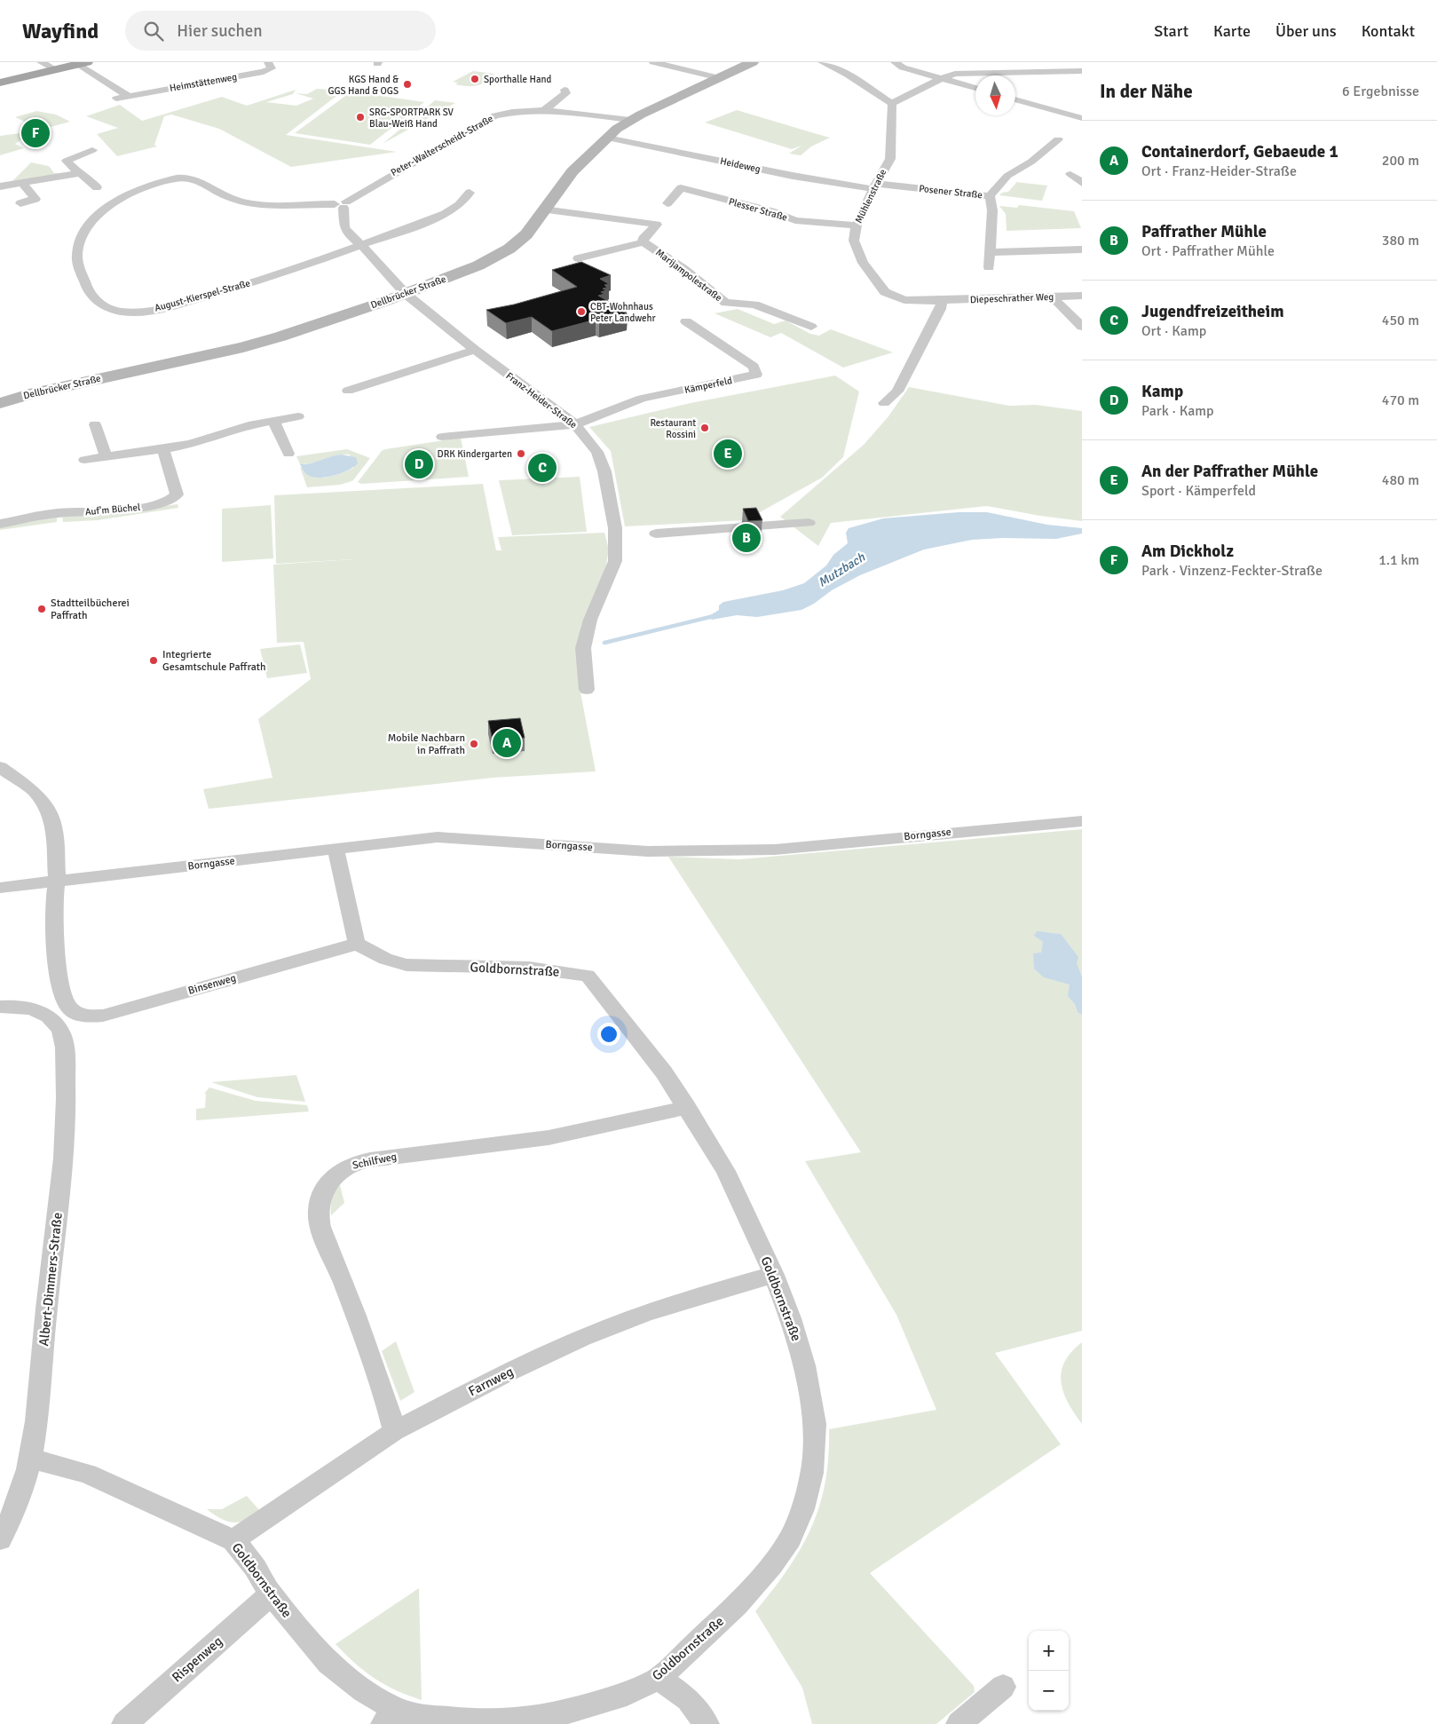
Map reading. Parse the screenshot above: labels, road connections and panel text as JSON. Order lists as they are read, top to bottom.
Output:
{
  "streets": {
    "main road": ["Dellbrücker Straße"],
    "street": [
      "Heimstättenweg",
      "Peter-Walterscheidt-Straße",
      "Heideweg",
      "Posener Straße",
      "Mühlenstraße",
      "Plesser Straße",
      "Marijampolestraße",
      "August-Kierspel-Straße",
      "Diepeschrather Weg",
      "Kämperfeld",
      "Franz-Heider-Straße",
      "Auf'm Büchel",
      "Borngasse",
      "Goldbornstraße",
      "Binsenweg",
      "Schilfweg",
      "Albert-Dimmers-Straße",
      "Farnweg",
      "Rispenweg"
    ]
  },
  "crossings": [
    ["Peter-Walterscheidt-Straße", "Dellbrücker Straße"],
    ["Peter-Walterscheidt-Straße", "August-Kierspel-Straße"],
    ["Heideweg", "Posener Straße"],
    ["Heideweg", "Mühlenstraße"],
    ["Heideweg", "Dellbrücker Straße"],
    ["Posener Straße", "Mühlenstraße"],
    ["Mühlenstraße", "Plesser Straße"],
    ["Mühlenstraße", "Diepeschrather Weg"],
    ["Marijampolestraße", "Dellbrücker Straße"],
    ["Dellbrücker Straße", "Franz-Heider-Straße"],
    ["Kämperfeld", "Franz-Heider-Straße"],
    ["Borngasse", "Albert-Dimmers-Straße"],
    ["Goldbornstraße", "Binsenweg"],
    ["Goldbornstraße", "Schilfweg"],
    ["Goldbornstraße", "Albert-Dimmers-Straße"],
    ["Goldbornstraße", "Farnweg"],
    ["Goldbornstraße", "Rispenweg"],
    ["Binsenweg", "Albert-Dimmers-Straße"],
    ["Schilfweg", "Farnweg"]
  ],
  "water": ["Mutzbach"],
  "places": [
    "Sporthalle Hand",
    "KGS Hand & GGS Hand & OGS",
    "SRG-SPORTPARK SV Blau-Weiß Hand",
    "CBT-Wohnhaus Peter Landwehr",
    "Restaurant Rossini",
    "DRK Kindergarten",
    "Stadtteilbücherei Paffrath",
    "Integrierte Gesamtschule Paffrath",
    "Mobile Nachbarn in Paffrath"
  ],
  "north": "bottom",
  "page": {
    "header": "Wayfind",
    "search": "Hier suchen",
    "nav": [
      "Start",
      "Karte",
      "Über uns",
      "Kontakt"
    ],
    "heading": ["In der Nähe", "6 Ergebnisse"],
    "pins": [
      "F",
      "E",
      "D",
      "C",
      "B",
      "A"
    ],
    "list": [
      {
        "mark": "A",
        "name": "Containerdorf, Gebaeude 1",
        "note": "Ort · Franz-Heider-Straße",
        "value": "200 m"
      },
      {
        "mark": "B",
        "name": "Paffrather Mühle",
        "note": "Ort · Paffrather Mühle",
        "value": "380 m"
      },
      {
        "mark": "C",
        "name": "Jugendfreizeitheim",
        "note": "Ort · Kamp",
        "value": "450 m"
      },
      {
        "mark": "D",
        "name": "Kamp",
        "note": "Park · Kamp",
        "value": "470 m"
      },
      {
        "mark": "E",
        "name": "An der Paffrather Mühle",
        "note": "Sport · Kämperfeld",
        "value": "480 m"
      },
      {
        "mark": "F",
        "name": "Am Dickholz",
        "note": "Park · Vinzenz-Feckter-Straße",
        "value": "1.1 km"
      }
    ],
    "map_buttons": ["+", "−"]
  }
}
